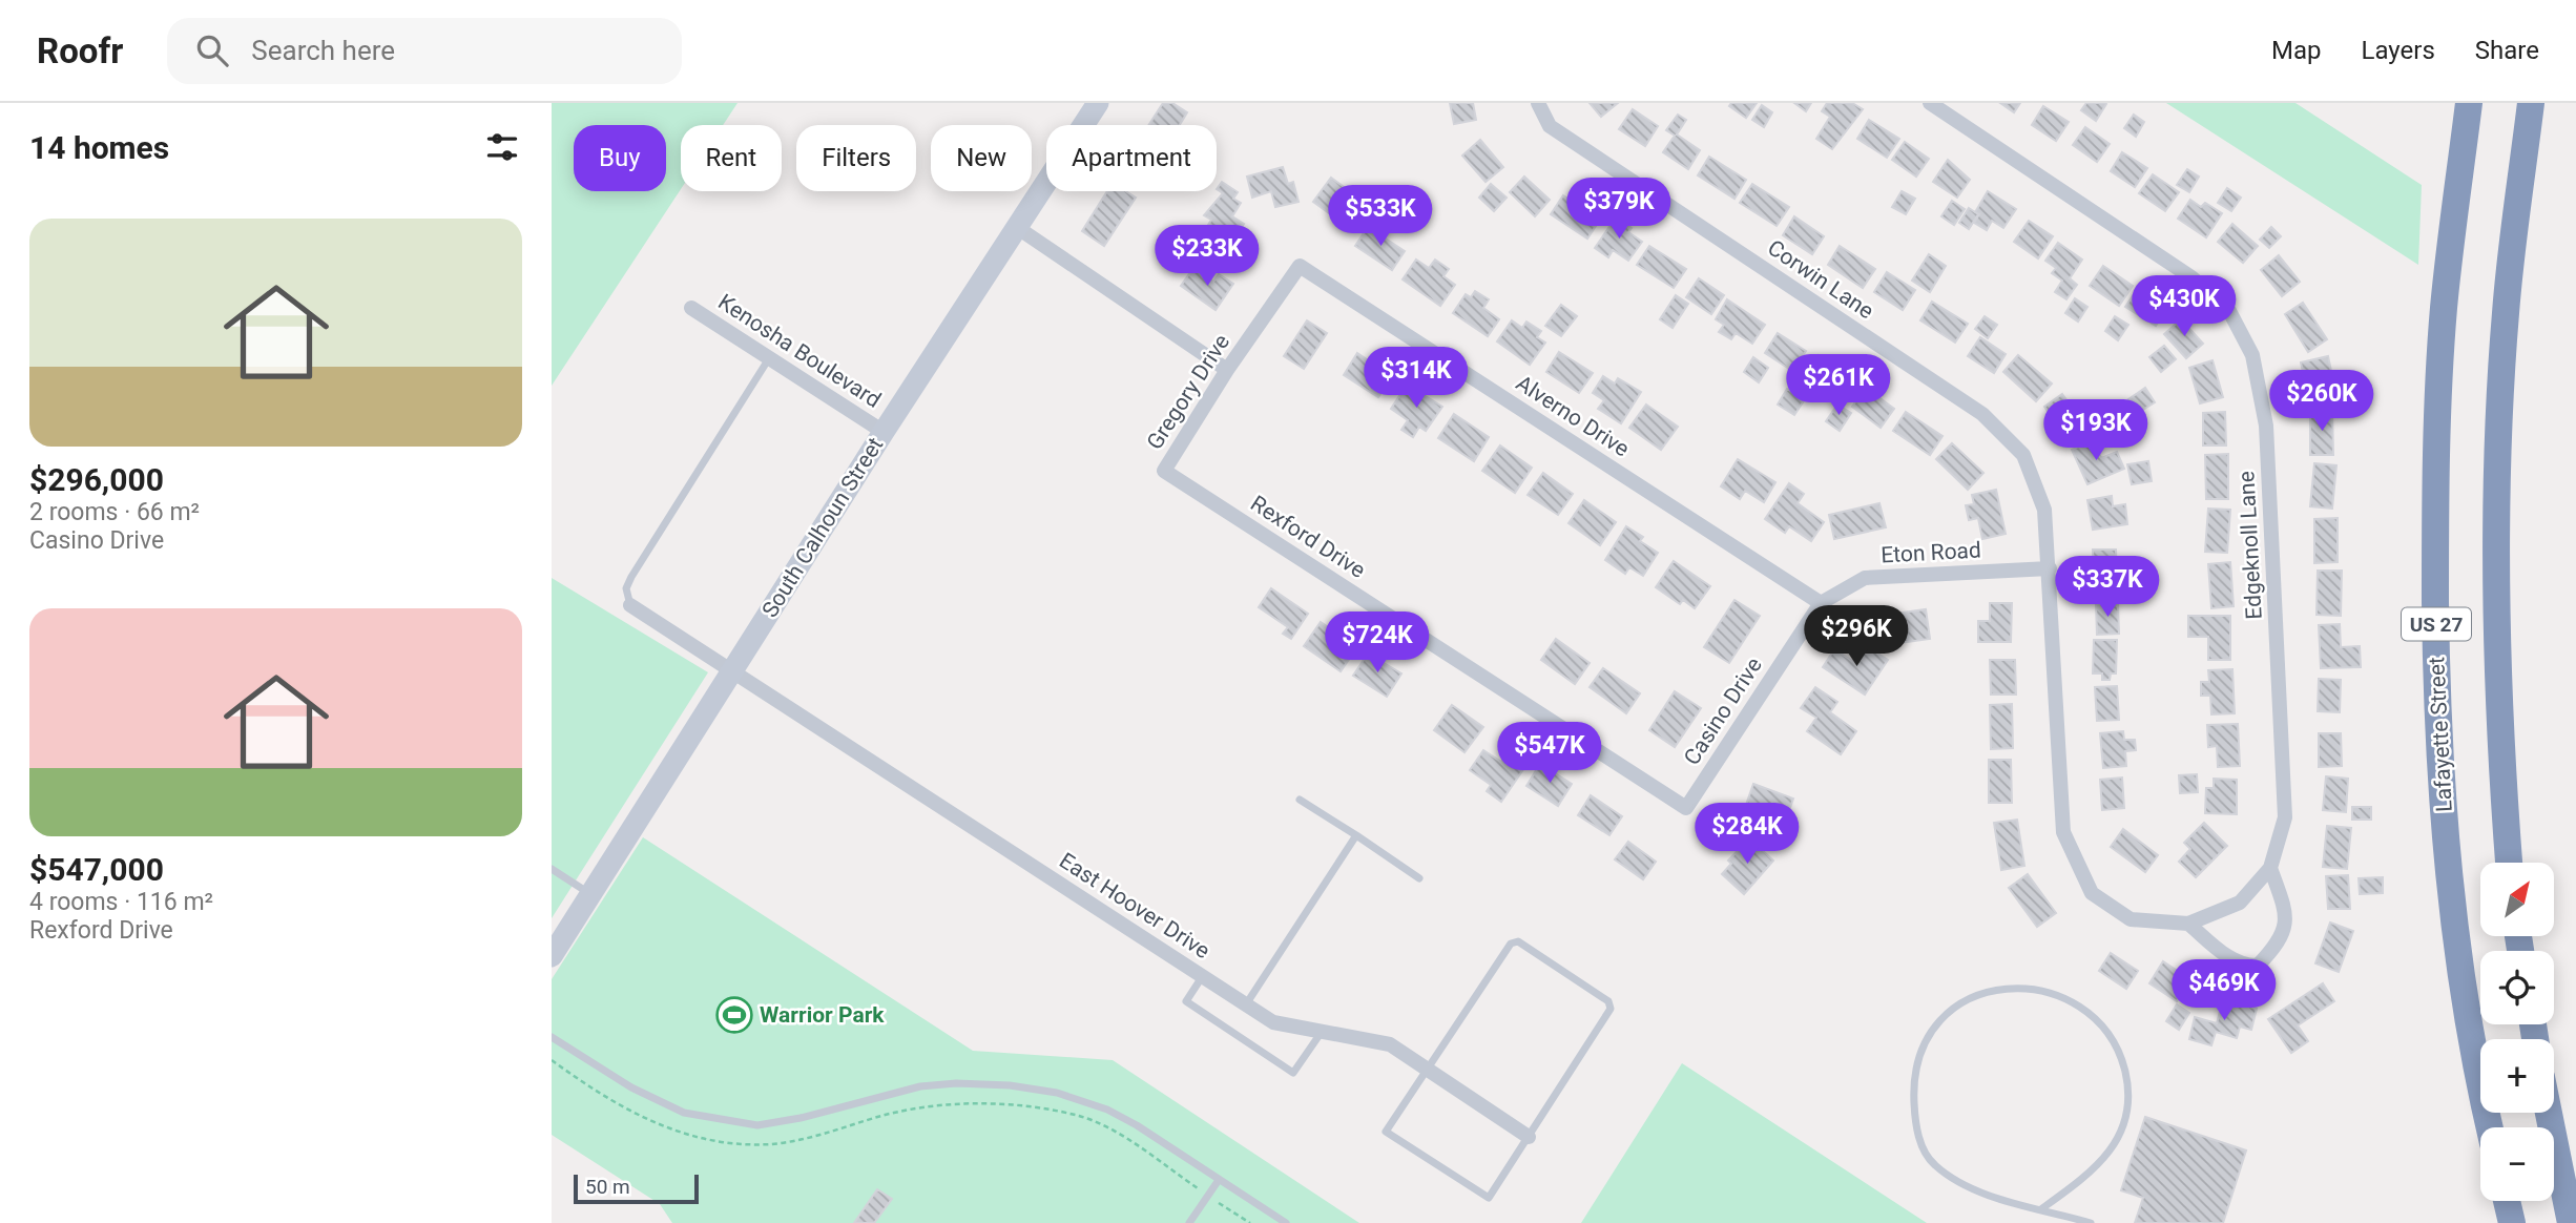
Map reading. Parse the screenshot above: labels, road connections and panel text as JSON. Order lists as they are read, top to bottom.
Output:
{
  "streets": {
    "highway": ["US 27", "Lafayette Street"],
    "street": [
      "Corwin Lane",
      "Kenosha Boulevard",
      "Gregory Drive",
      "Alverno Drive",
      "South Calhoun Street",
      "Rexford Drive",
      "Edgeknoll Lane",
      "Eton Road",
      "Casino Drive",
      "East Hoover Drive"
    ]
  },
  "crossings": [
    ["Corwin Lane", "Edgeknoll Lane"],
    ["Corwin Lane", "Eton Road"],
    ["Kenosha Boulevard", "South Calhoun Street"],
    ["Gregory Drive", "Alverno Drive"],
    ["Gregory Drive", "Rexford Drive"],
    ["Alverno Drive", "Eton Road"],
    ["Alverno Drive", "Casino Drive"],
    ["South Calhoun Street", "East Hoover Drive"],
    ["Rexford Drive", "Casino Drive"],
    ["Eton Road", "Casino Drive"]
  ],
  "places": {
    "sports": ["Warrior Park"]
  },
  "scale_bar": "50 m",
  "north": "top right",
  "page": {
    "header": "Roofr",
    "search": "Search here",
    "nav": ["Map", "Layers", "Share"],
    "heading": "14 homes",
    "chip": [
      "Buy",
      "Rent",
      "Filters",
      "New",
      "Apartment"
    ],
    "price": [
      "$379K",
      "$533K",
      "$233K",
      "$430K",
      "$314K",
      "$261K",
      "$260K",
      "$193K",
      "$337K",
      "$296K",
      "$724K",
      "$547K",
      "$284K",
      "$469K"
    ],
    "list": [
      {
        "name": "$296,000",
        "note": "2 rooms · 66 m² · Casino Drive"
      },
      {
        "name": "$547,000",
        "note": "4 rooms · 116 m² · Rexford Drive"
      }
    ],
    "map_buttons": ["+", "−"],
    "scale": "50 m"
  }
}
